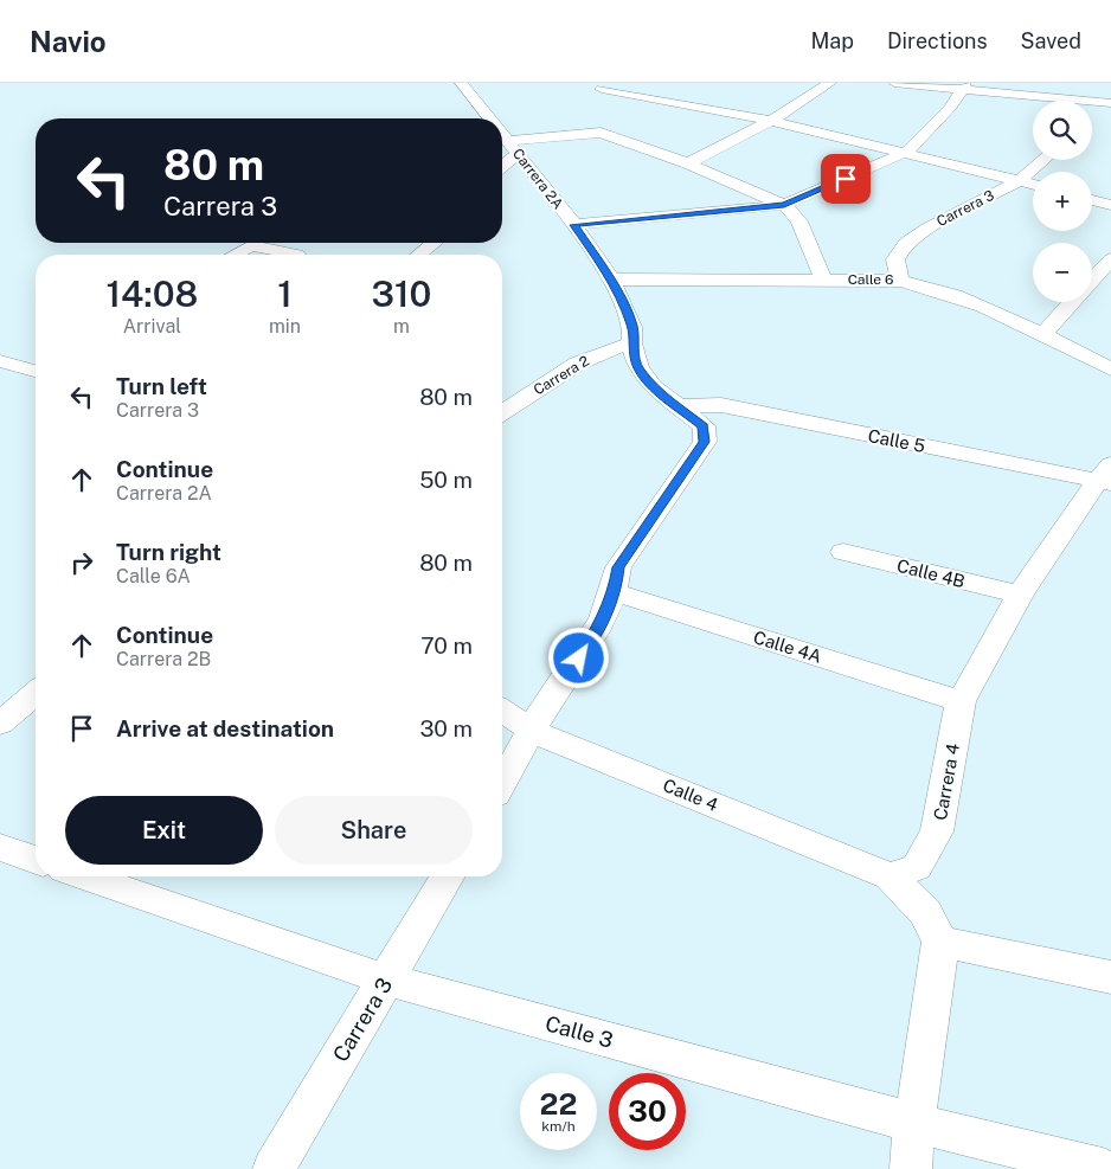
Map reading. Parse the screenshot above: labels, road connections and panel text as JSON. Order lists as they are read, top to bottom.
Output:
{
  "streets": {
    "street": [
      "Carrera 2A",
      "Carrera 3",
      "Calle 6",
      "Carrera 2",
      "Calle 5",
      "Calle 4B",
      "Calle 4A",
      "Carrera 4",
      "Calle 4",
      "Calle 3"
    ]
  },
  "crossings": [
    ["Carrera 2A", "Calle 6"],
    ["Carrera 2A", "Carrera 2"],
    ["Carrera 3", "Calle 6"],
    ["Carrera 3", "Calle 3"],
    ["Calle 5", "Carrera 4"],
    ["Calle 4B", "Carrera 4"],
    ["Calle 4A", "Carrera 4"],
    ["Carrera 4", "Calle 4"]
  ],
  "page": {
    "header": "Navio",
    "nav": ["Map", "Directions", "Saved"],
    "map_buttons": ["+", "−"],
    "turn": ["80 m", "Carrera 3"],
    "eta": [
      "14:08",
      "Arrival",
      "1",
      "min",
      "310",
      "m"
    ],
    "list": [
      {
        "name": "Turn left",
        "note": "Carrera 3",
        "value": "80 m"
      },
      {
        "name": "Continue",
        "note": "Carrera 2A",
        "value": "50 m"
      },
      {
        "name": "Turn right",
        "note": "Calle 6A",
        "value": "80 m"
      },
      {
        "name": "Continue",
        "note": "Carrera 2B",
        "value": "70 m"
      },
      {
        "name": "Arrive at destination",
        "value": "30 m"
      }
    ],
    "buttons": ["Exit", "Share"],
    "speed": "22 km/h",
    "limit": "30"
  }
}
